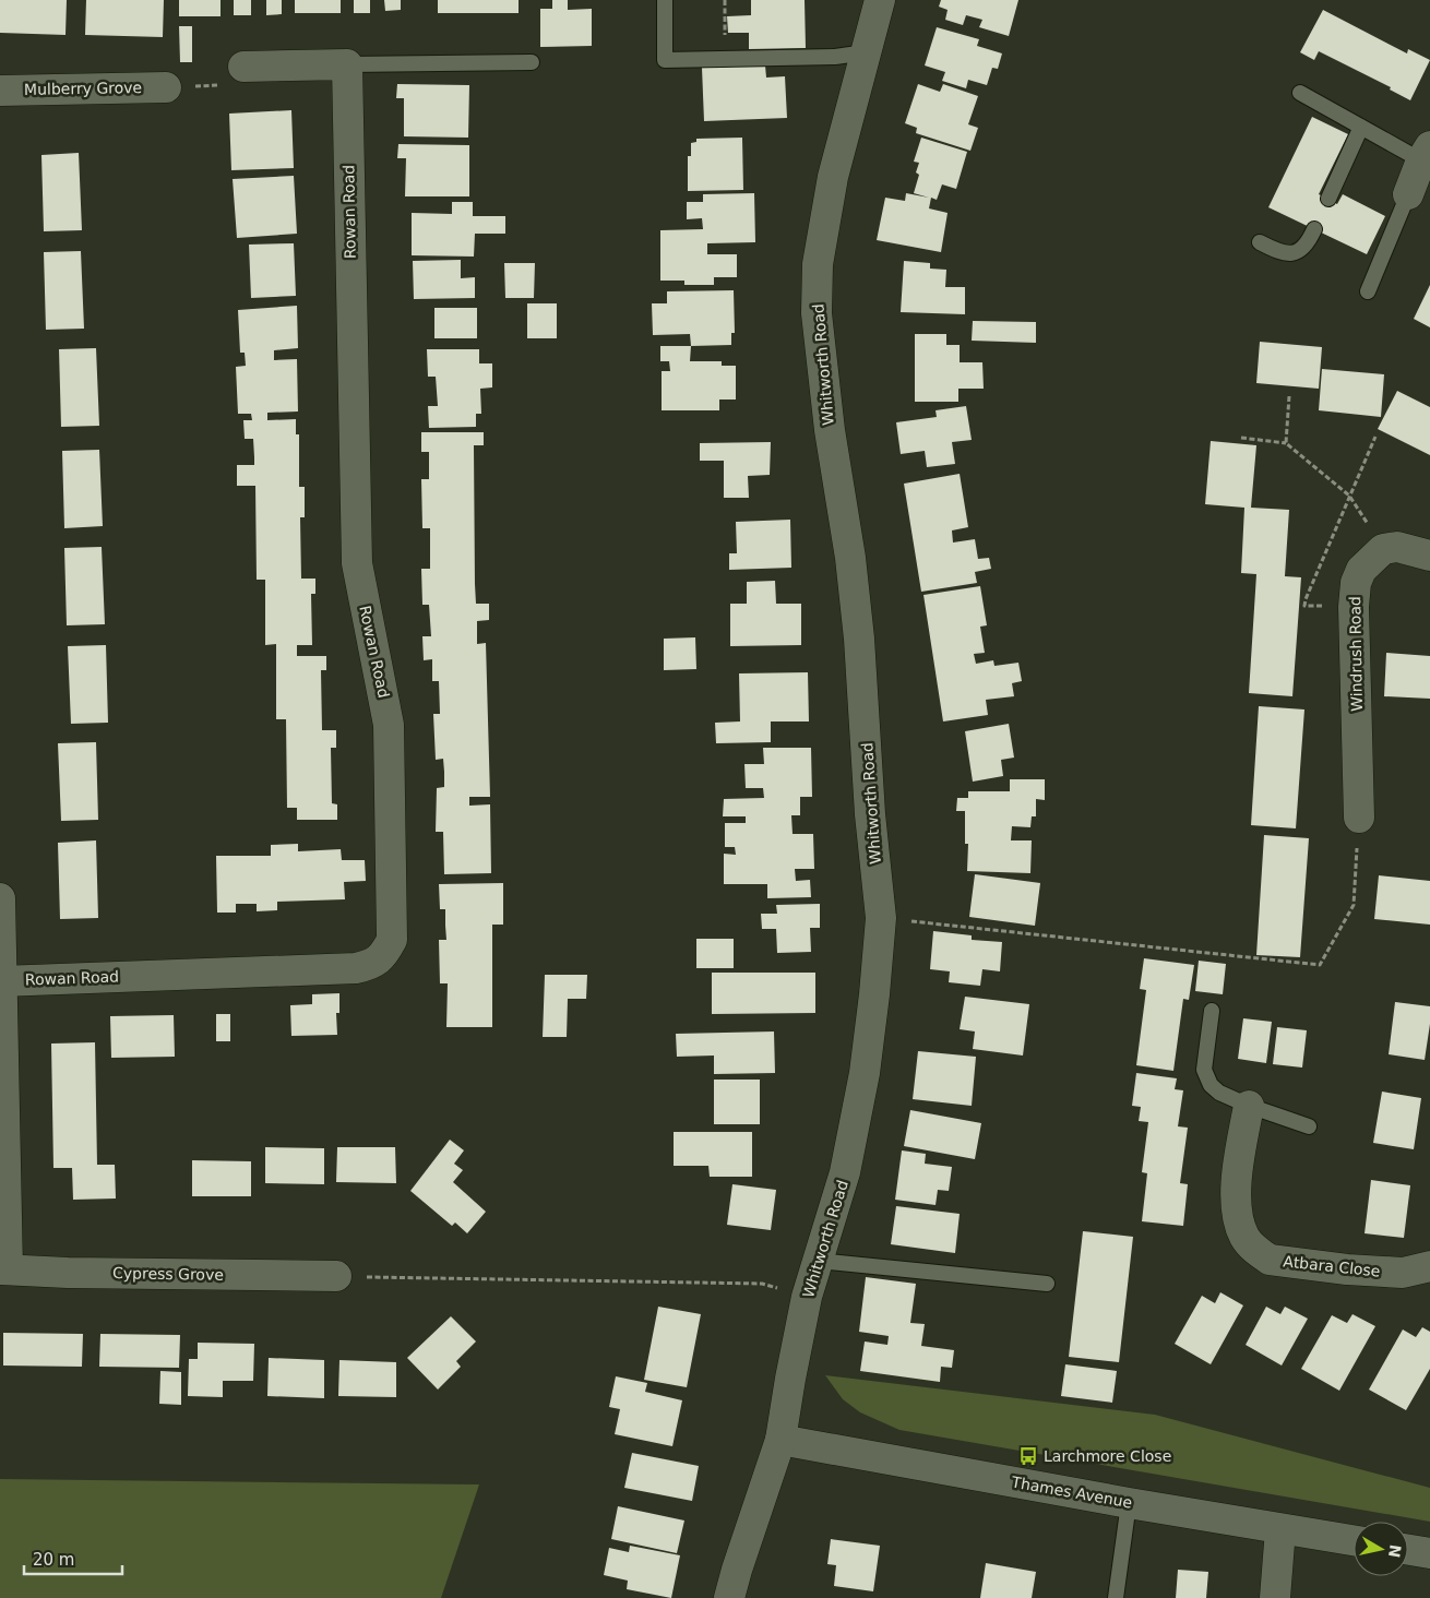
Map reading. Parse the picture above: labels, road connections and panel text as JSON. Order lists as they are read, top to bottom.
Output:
{
  "streets": {
    "street": [
      "Mulberry Grove",
      "Rowan Road",
      "Whitworth Road",
      "Windrush Road",
      "Atbara Close",
      "Cypress Grove",
      "Thames Avenue"
    ]
  },
  "crossings": [
    ["Whitworth Road", "Thames Avenue"]
  ],
  "places": {
    "bus stop": ["Larchmore Close"]
  },
  "scale_bar": "20 m",
  "north": "right"
}
